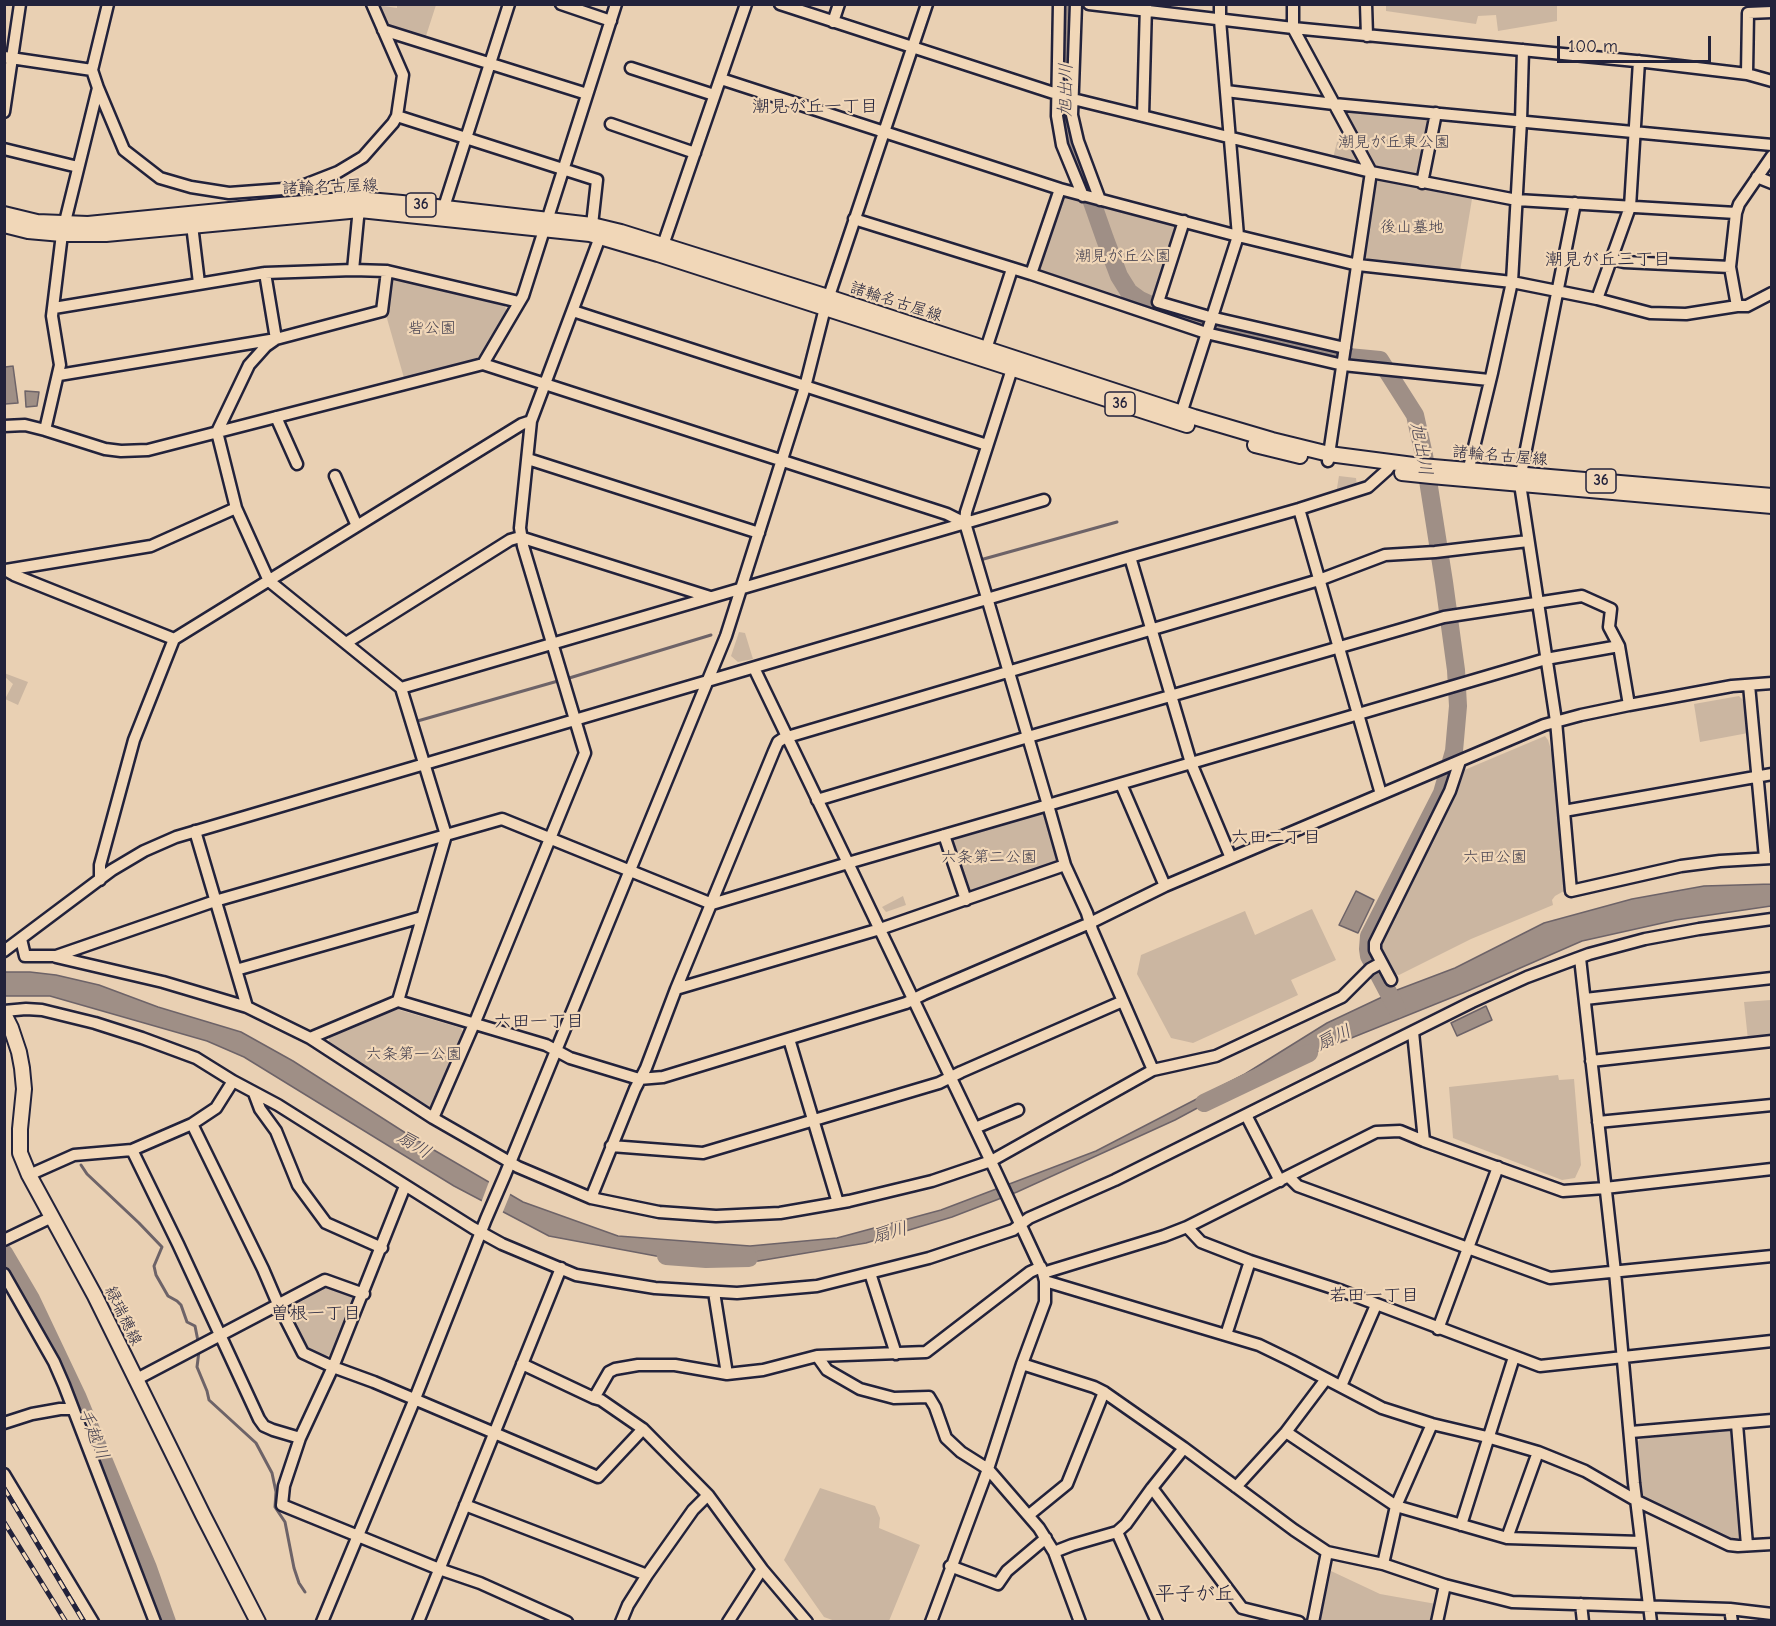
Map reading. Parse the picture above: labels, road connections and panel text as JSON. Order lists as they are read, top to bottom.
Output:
{
  "streets": {
    "main road": ["諸輪名古屋線", "36", "緑瑞穂線"]
  },
  "districts": [
    "潮見が丘一丁目",
    "潮見が丘三丁目",
    "六田二丁目",
    "六田一丁目",
    "若田一丁目",
    "曽根一丁目",
    "平子が丘"
  ],
  "water": ["旭出川", "扇川", "手越川"],
  "parks": [
    "潮見が丘東公園",
    "後山墓地",
    "潮見が丘公園",
    "砦公園",
    "六条第二公園",
    "六田公園",
    "六条第一公園"
  ],
  "scale_bar": "100 m"
}
